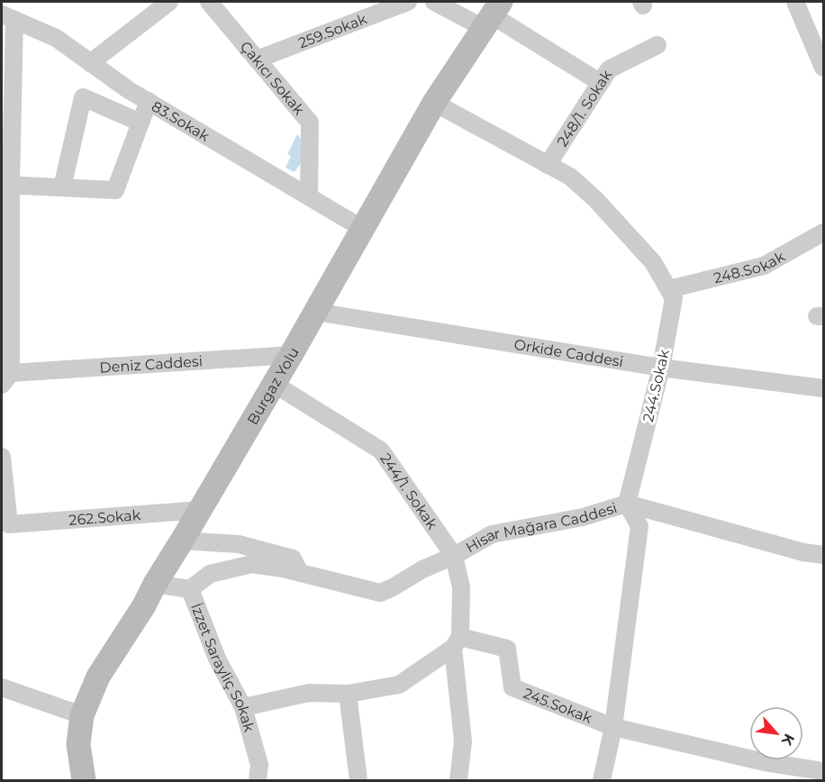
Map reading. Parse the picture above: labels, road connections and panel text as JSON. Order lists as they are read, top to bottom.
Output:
{
  "streets": {
    "street": [
      "259.Sokak",
      "Çakıcı Sokak",
      "248/1. Sokak",
      "83.Sokak",
      "248.Sokak",
      "Orkide Caddesi",
      "Deniz Caddesi",
      "Burgaz Yolu",
      "244.Sokak",
      "244/1. Sokak",
      "262.Sokak",
      "Hisar Mağara Caddesi",
      "İzzet Sarayliç Sokak",
      "245.Sokak"
    ]
  },
  "crossings": [
    ["259.Sokak", "Çakıcı Sokak"],
    ["Çakıcı Sokak", "83.Sokak"],
    ["248/1. Sokak", "244.Sokak"],
    ["83.Sokak", "Burgaz Yolu"],
    ["248.Sokak", "244.Sokak"],
    ["Orkide Caddesi", "Burgaz Yolu"],
    ["Orkide Caddesi", "244.Sokak"],
    ["Deniz Caddesi", "Burgaz Yolu"],
    ["Burgaz Yolu", "244.Sokak"],
    ["Burgaz Yolu", "244/1. Sokak"],
    ["Burgaz Yolu", "262.Sokak"],
    ["Burgaz Yolu", "İzzet Sarayliç Sokak"],
    ["244.Sokak", "Hisar Mağara Caddesi"],
    ["244/1. Sokak", "Hisar Mağara Caddesi"],
    ["Hisar Mağara Caddesi", "İzzet Sarayliç Sokak"]
  ],
  "north": "bottom right"
}
